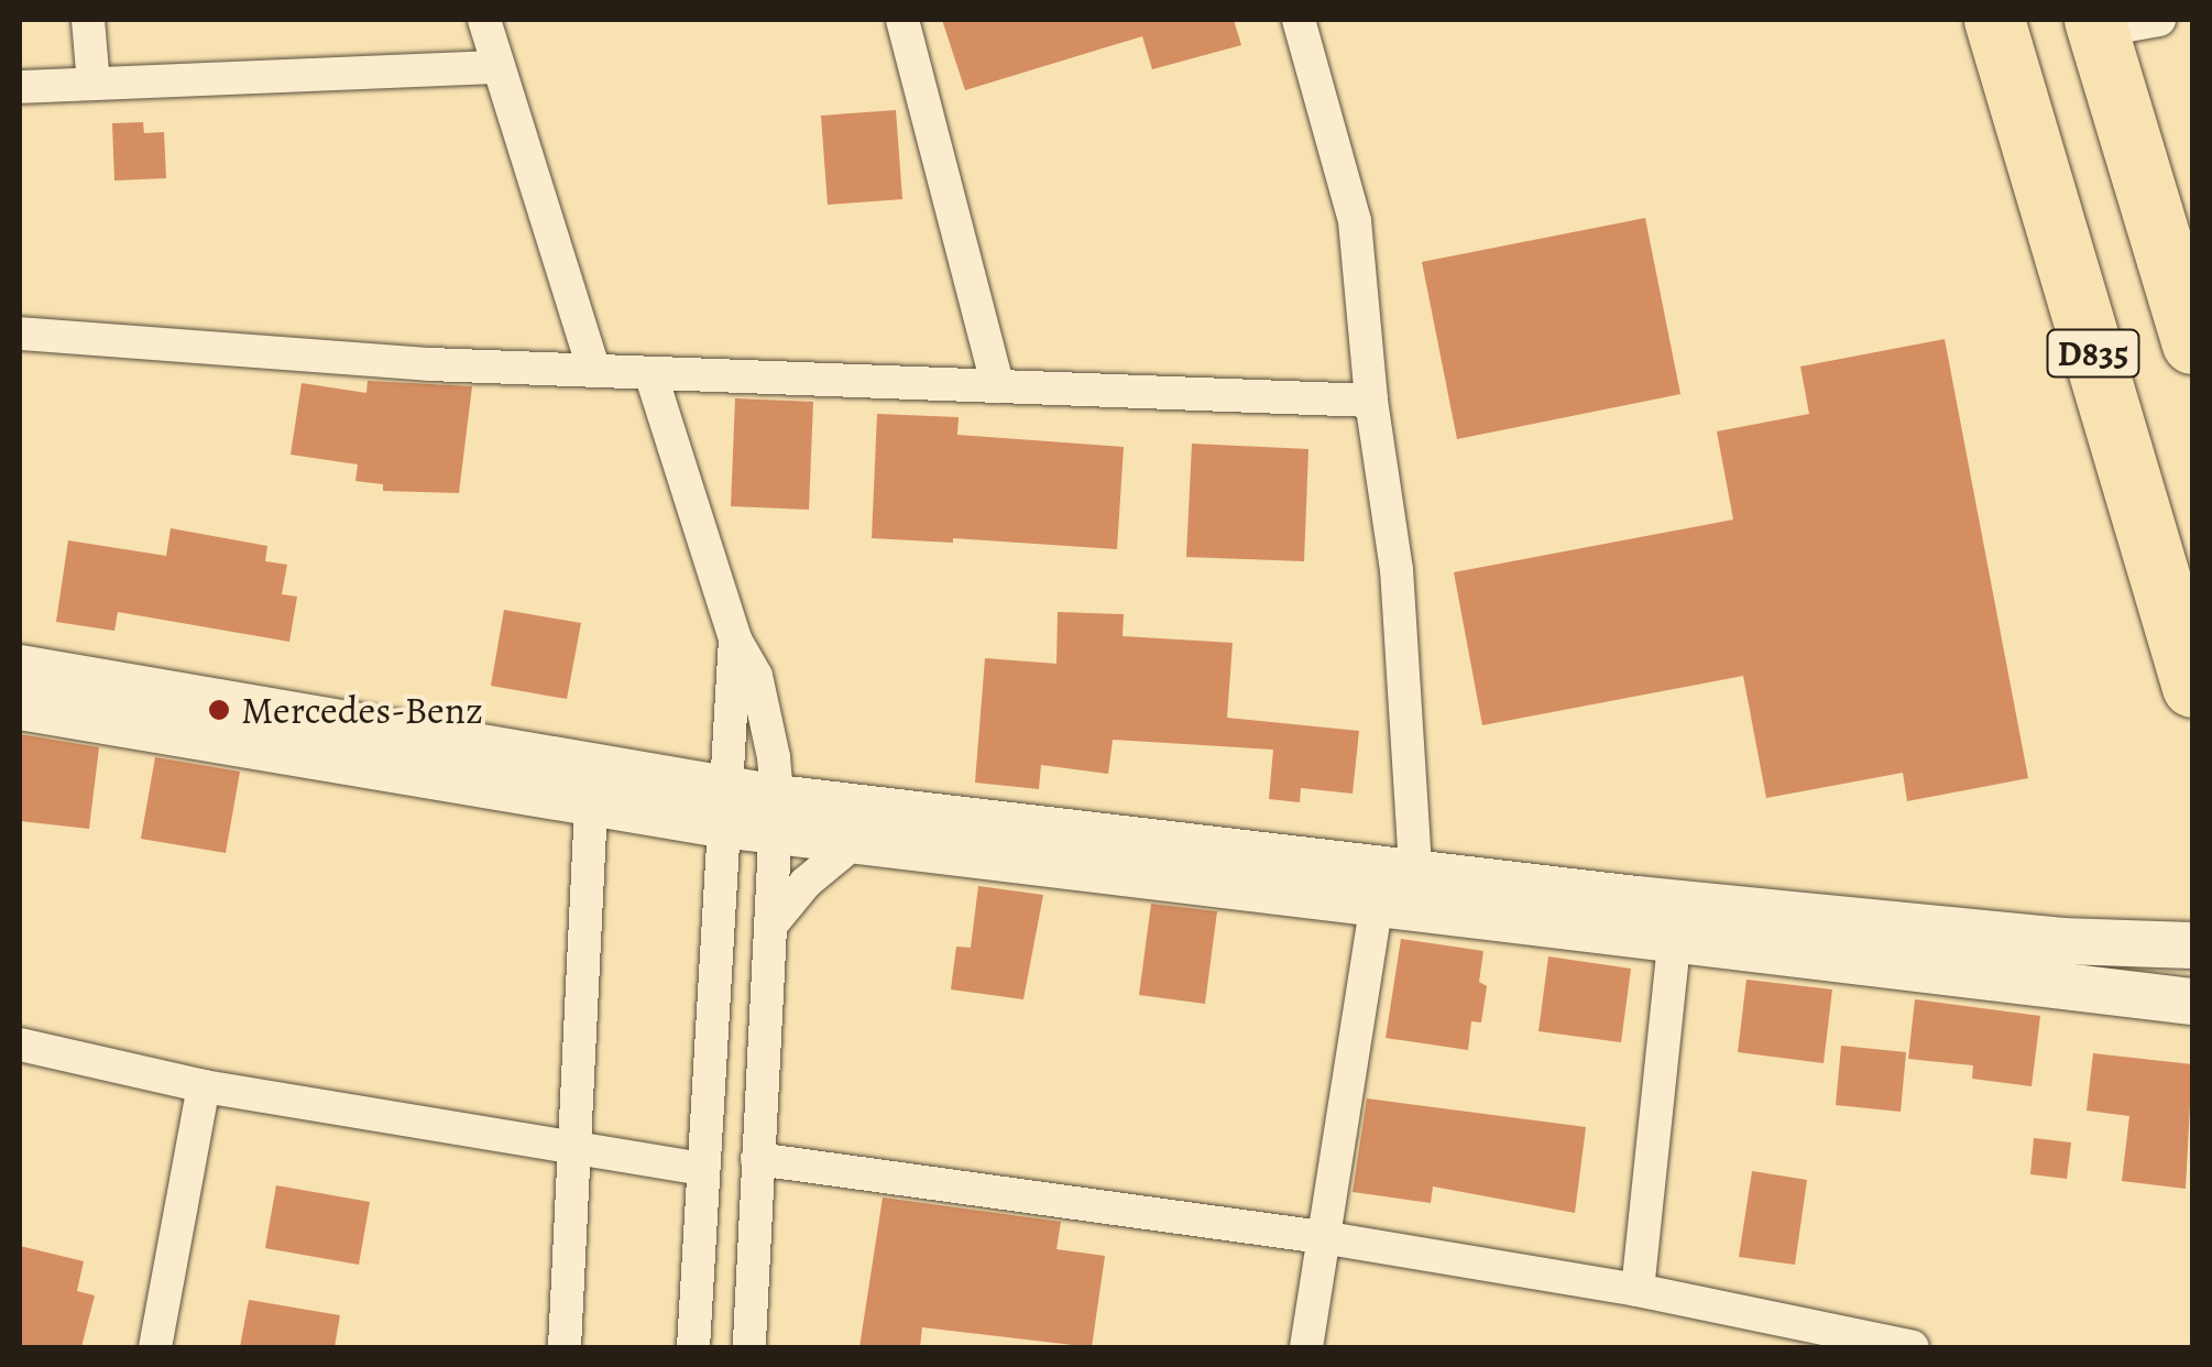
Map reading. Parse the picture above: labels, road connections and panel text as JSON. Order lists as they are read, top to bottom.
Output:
{
  "streets": {
    "highway": ["D835"]
  },
  "places": ["Mercedes-Benz"]
}
